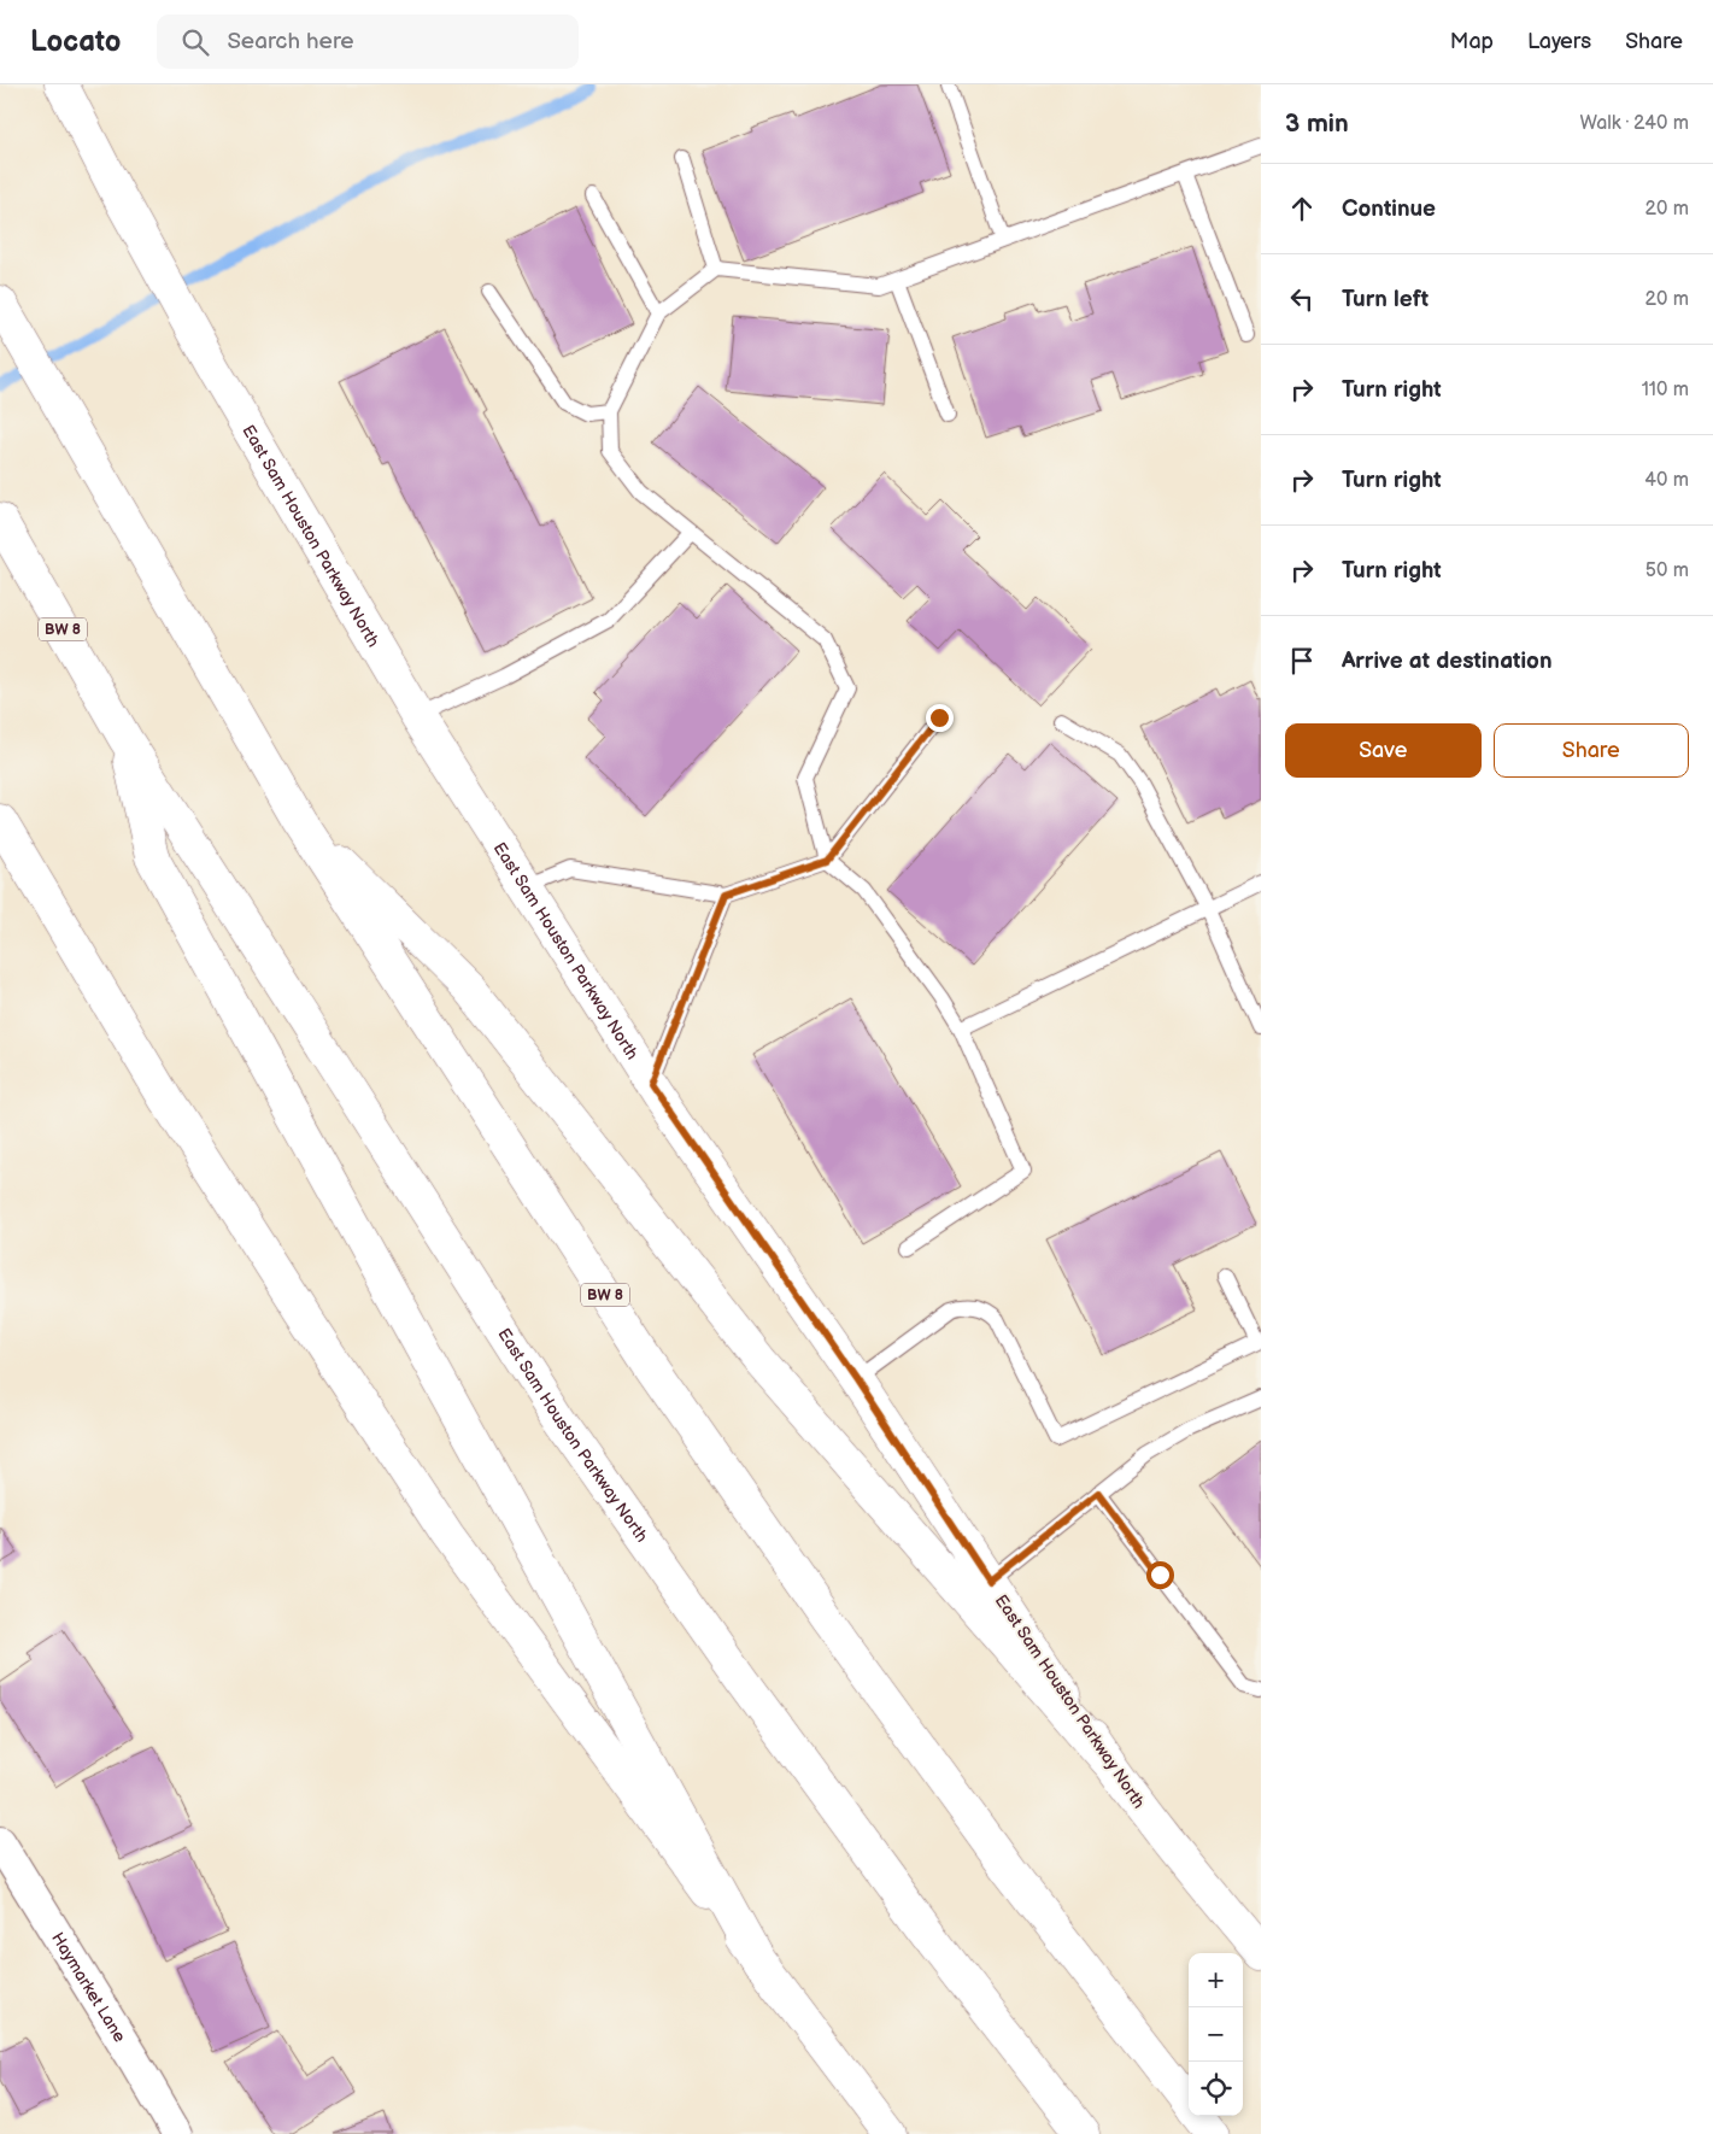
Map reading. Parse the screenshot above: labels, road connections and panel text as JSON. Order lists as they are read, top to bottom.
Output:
{
  "streets": {
    "main road": ["East Sam Houston Parkway North", "BW 8"],
    "street": ["Haymarket Lane"]
  },
  "page": {
    "header": "Locato",
    "search": "Search here",
    "nav": ["Map", "Layers", "Share"],
    "heading": ["3 min", "Walk · 240 m"],
    "list": [
      ["Continue", "20 m"],
      ["Turn left", "20 m"],
      ["Turn right", "110 m"],
      ["Turn right", "40 m"],
      ["Turn right", "50 m"],
      "Arrive at destination"
    ],
    "buttons": ["Save", "Share"],
    "map_buttons": ["+", "−"]
  }
}
